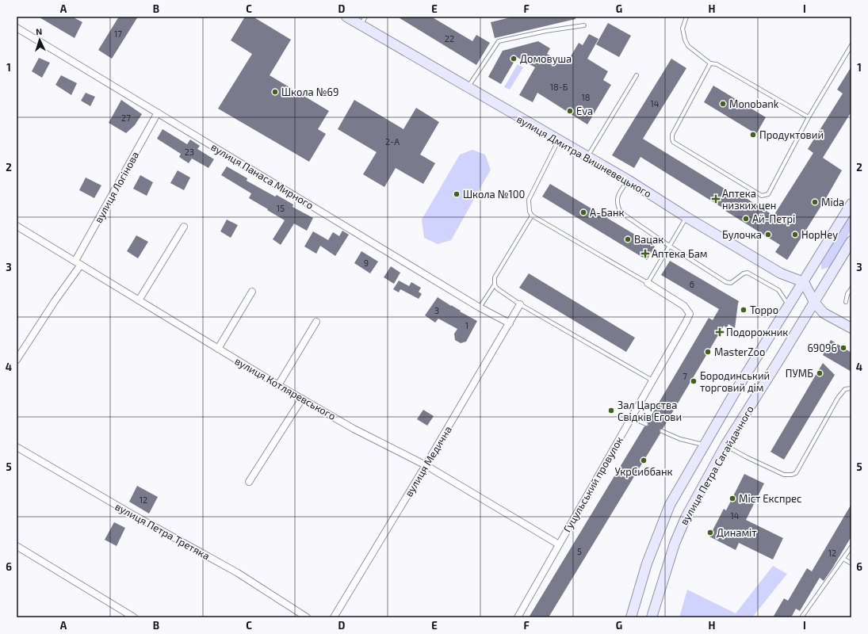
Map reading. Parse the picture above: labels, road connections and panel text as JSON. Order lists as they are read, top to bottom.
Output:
{
  "streets": {
    "street": [
      "вулиця Дмитра Вишневецького",
      "вулиця Панаса Мирного",
      "вулиця Логінова",
      "вулиця Котляревського",
      "вулиця Медична",
      "вулиця Петра Сагайдачного",
      "Гуцульський провулок",
      "вулиця Петра Третяка"
    ]
  },
  "crossings": [
    ["вулиця Дмитра Вишневецького", "вулиця Петра Сагайдачного"],
    ["вулиця Панаса Мирного", "вулиця Логінова"],
    ["вулиця Панаса Мирного", "вулиця Медична"],
    ["вулиця Логінова", "вулиця Котляревського"],
    ["вулиця Котляревського", "вулиця Медична"],
    ["вулиця Котляревського", "Гуцульський провулок"]
  ],
  "places": {
    "other": [
      "Домовуша",
      "Школа №69",
      "Monobank",
      "Eva",
      "Продуктовий",
      "Школа №100",
      "Mida",
      "А-Банк",
      "Ай-Петрі",
      "Булочка",
      "HopHey",
      "Вацак",
      "Торро",
      "69096",
      "MasterZoo",
      "ПУМБ",
      "Бородинський торговий дім",
      "Зал Царства Свiдкiв Егови",
      "УкрСиббанк",
      "Міст Експрес",
      "Динаміт"
    ],
    "health": ["Аптека низких цен", "Аптека Бам", "Подорожник"]
  },
  "house_numbers": [
    "17",
    "22",
    "18-Б",
    "18",
    "14",
    "27",
    "2-А",
    "23",
    "15",
    "9",
    "6",
    "3",
    "1",
    "7",
    "12",
    "14",
    "5",
    "12"
  ],
  "north": "top",
  "grid": {
    "columns": [
      "A",
      "B",
      "C",
      "D",
      "E",
      "F",
      "G",
      "H",
      "I"
    ],
    "rows": [
      "1",
      "2",
      "3",
      "4",
      "5",
      "6"
    ]
  }
}
